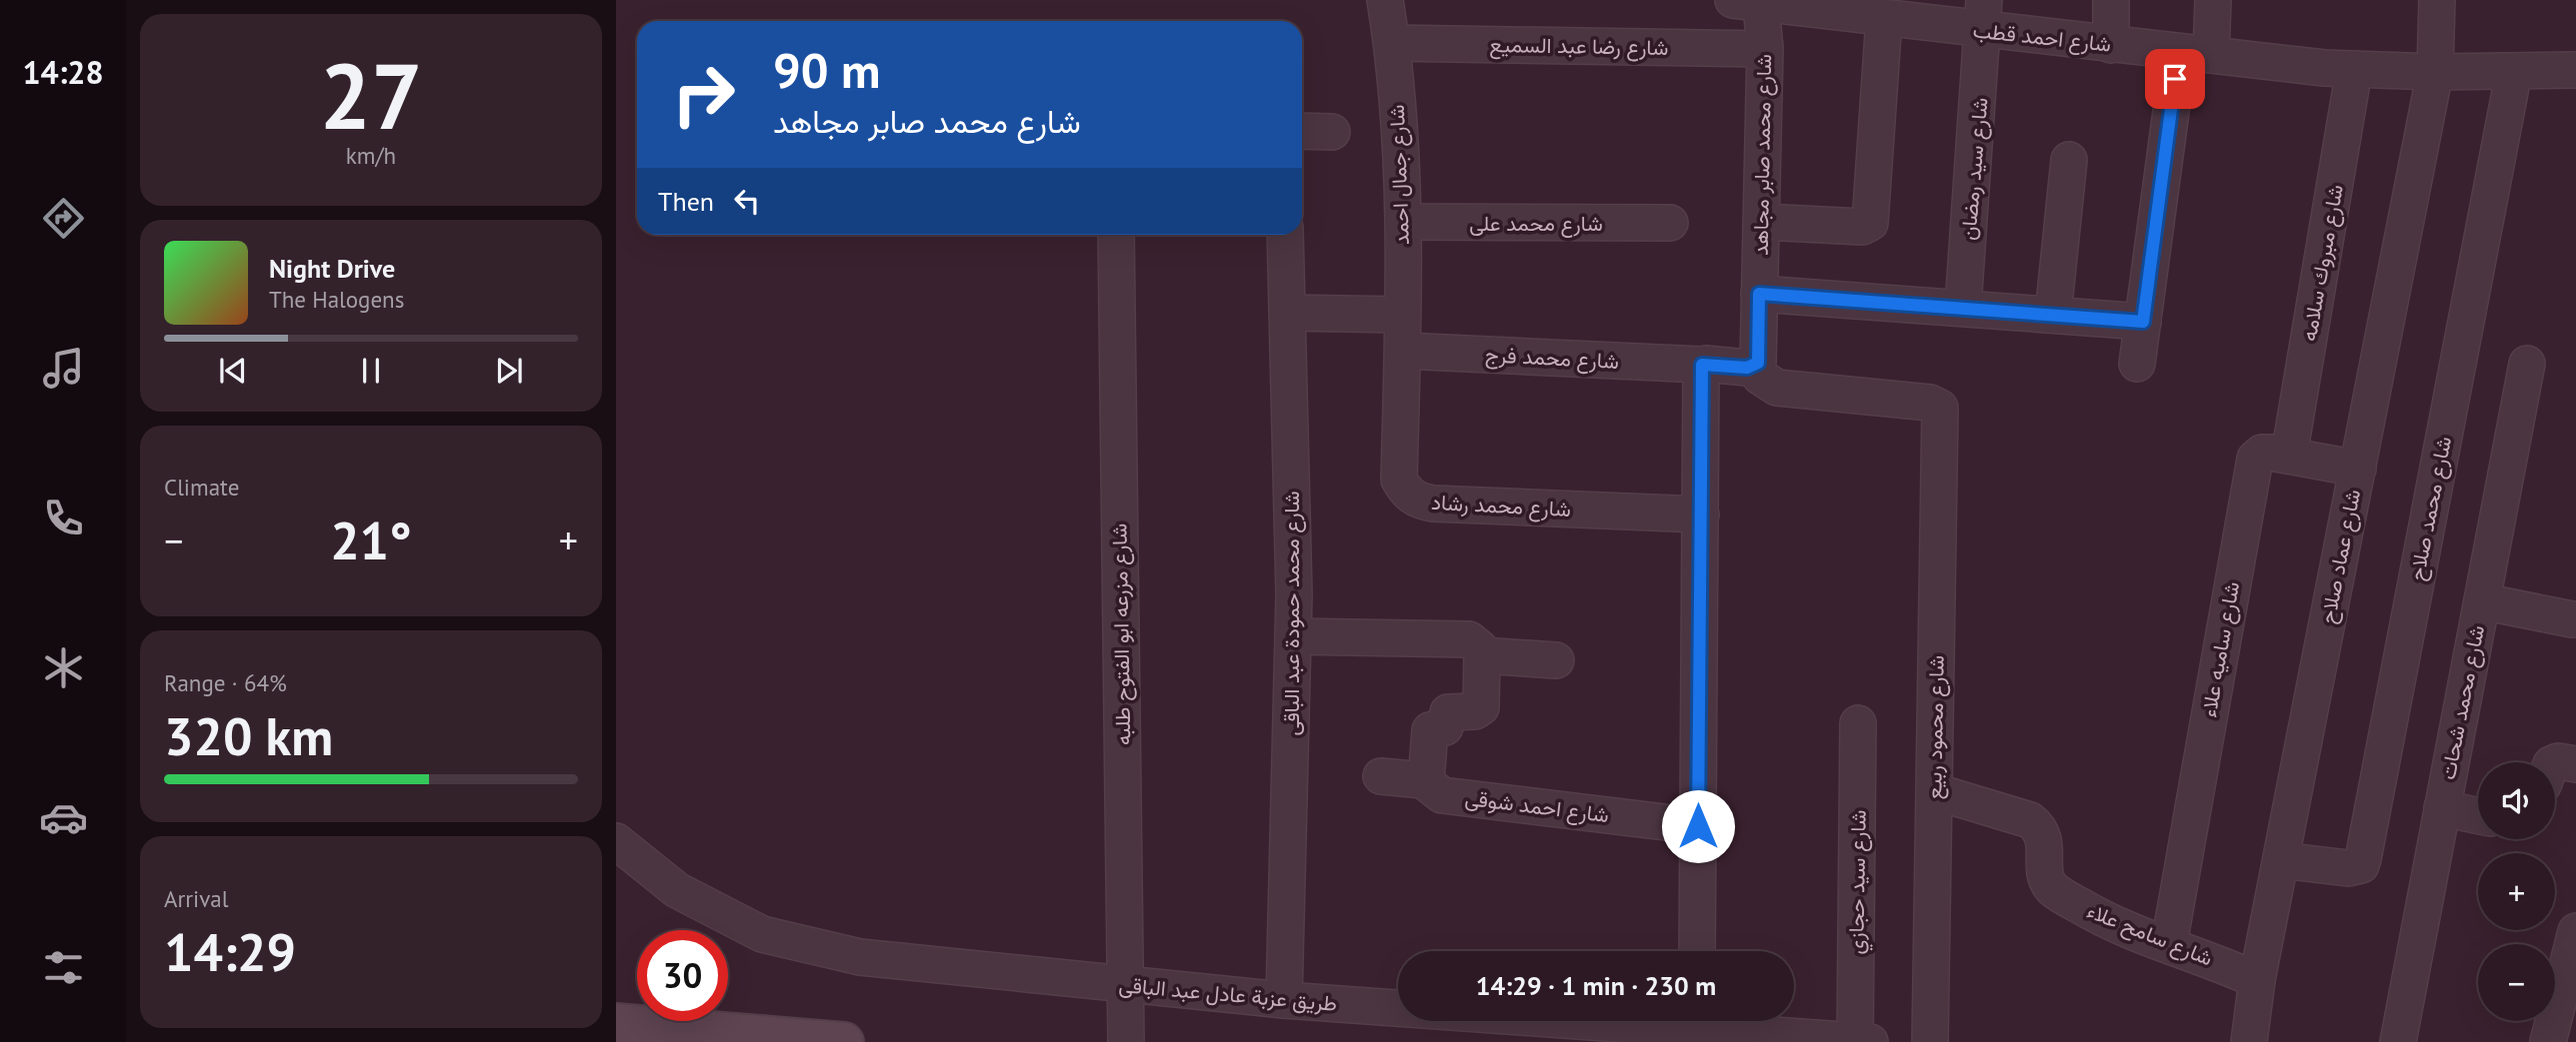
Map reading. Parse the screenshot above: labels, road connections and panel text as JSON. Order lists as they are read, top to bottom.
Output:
{
  "streets": {
    "street": [
      "شارع احمد قطب",
      "شارع رضا عبد السميع",
      "شارع محمد صابر مجاهد",
      "شارع سيد رمضان",
      "شارع جمال احمد",
      "شارع محمد على",
      "شارع مبروك سلامه",
      "شارع محمد فرج",
      "شارع محمد رشاد",
      "شارع محمد صلاح",
      "شارع عماد صلاح",
      "شارع محمد حمودة عبد الباقى",
      "شارع مزرعه ابو الفتوح طلبه",
      "شارع ساميه علاء",
      "شارع محمد شحات",
      "شارع محمود ربيع",
      "شارع احمد شوقى",
      "شارع سيد حجازي",
      "شارع سامح علاء",
      "طريق عزبة عادل عبد الباقى"
    ]
  },
  "crossings": [
    ["شارع احمد قطب", "شارع محمد صابر مجاهد"],
    ["شارع احمد قطب", "شارع سيد رمضان"],
    ["شارع احمد قطب", "شارع مبروك سلامه"],
    ["شارع احمد قطب", "شارع محمد صلاح"],
    ["شارع احمد قطب", "شارع عماد صلاح"],
    ["شارع رضا عبد السميع", "شارع محمد صابر مجاهد"],
    ["شارع رضا عبد السميع", "شارع جمال احمد"],
    ["شارع محمد صابر مجاهد", "شارع محمود ربيع"],
    ["شارع جمال احمد", "شارع محمد على"],
    ["شارع جمال احمد", "شارع محمد فرج"],
    ["شارع جمال احمد", "شارع محمد رشاد"],
    ["شارع مبروك سلامه", "شارع ساميه علاء"],
    ["شارع محمد فرج", "شارع محمد رشاد"],
    ["شارع محمد صلاح", "شارع عماد صلاح"],
    ["شارع عماد صلاح", "شارع ساميه علاء"],
    ["شارع عماد صلاح", "شارع سامح علاء"],
    ["شارع محمد حمودة عبد الباقى", "طريق عزبة عادل عبد الباقى"],
    ["شارع مزرعه ابو الفتوح طلبه", "طريق عزبة عادل عبد الباقى"],
    ["شارع ساميه علاء", "شارع سامح علاء"],
    ["شارع محمود ربيع", "شارع سامح علاء"],
    ["شارع سيد حجازي", "طريق عزبة عادل عبد الباقى"]
  ],
  "page": {
    "tabs": "14:28",
    "tile": [
      ["27", "km/h"],
      "Climate",
      ["Range · 64%", "320 km"],
      ["Arrival", "14:29"]
    ],
    "turn": ["90 m", "شارع محمد صابر مجاهد"],
    "then": "Then",
    "song": ["Night Drive", "The Halogens"],
    "heat": ["−", "21°", "+"],
    "map_buttons": ["+", "−"],
    "limit": "30",
    "trip": "14:29 · 1 min · 230 m"
  }
}
